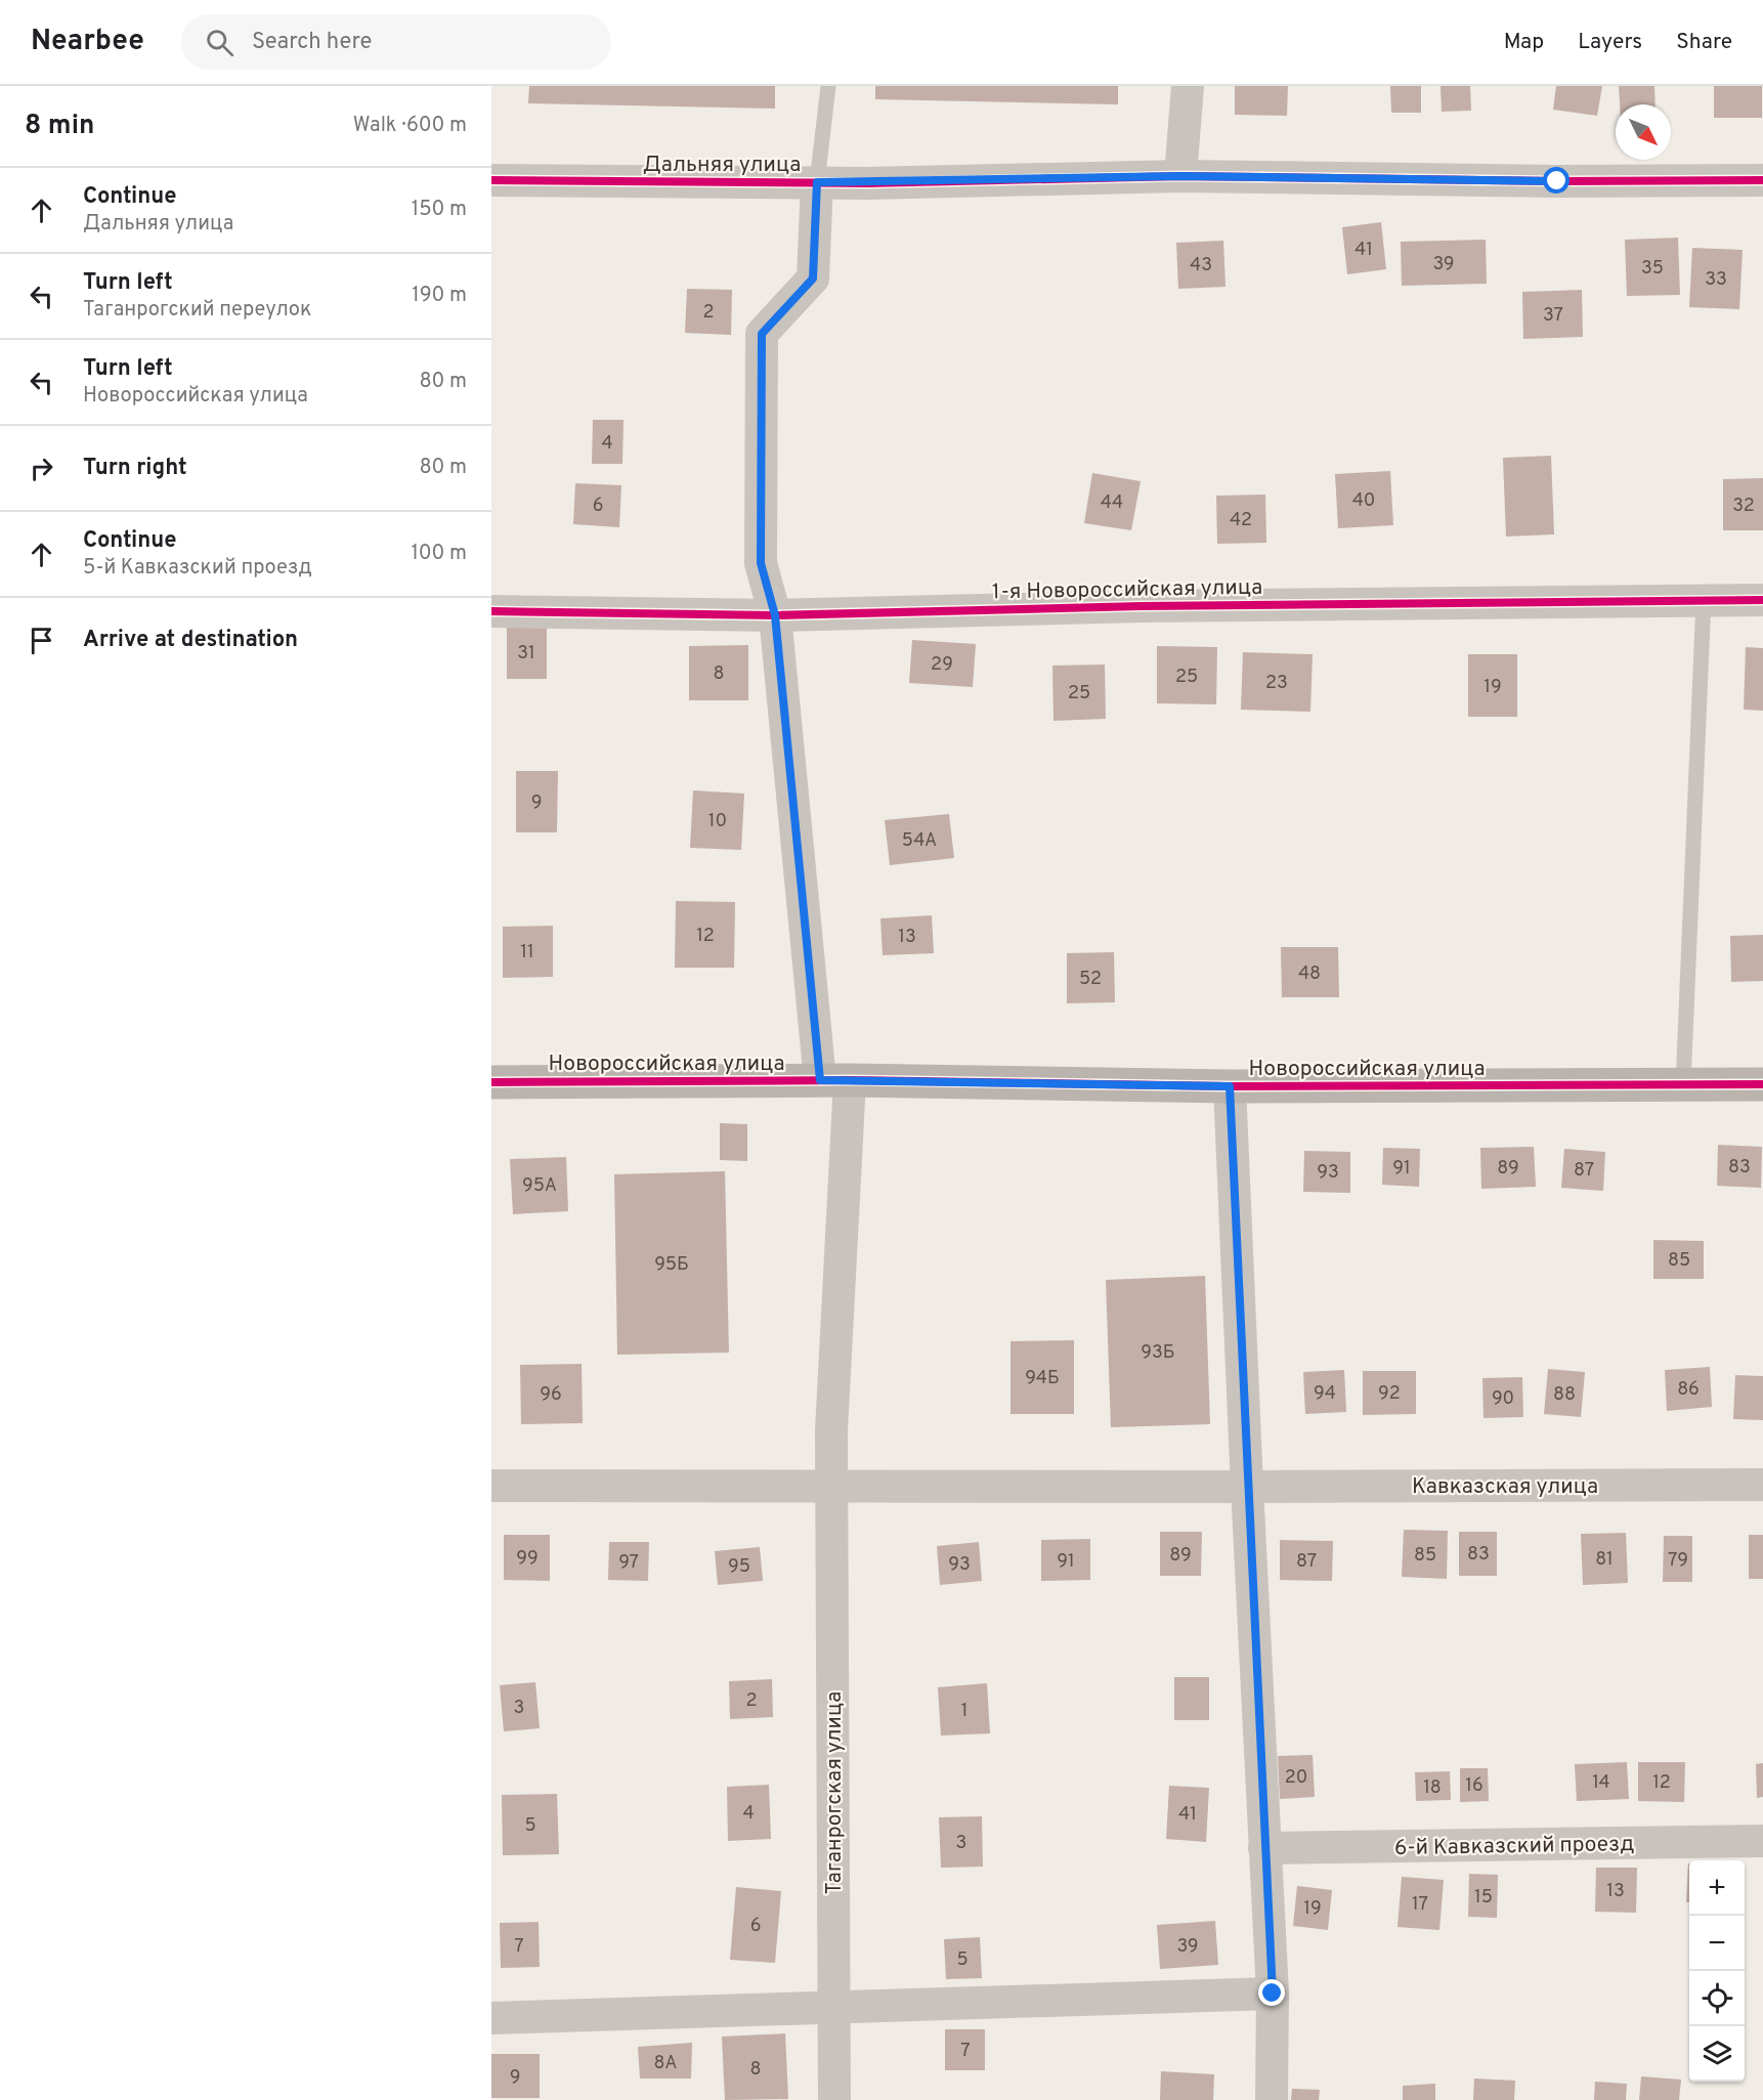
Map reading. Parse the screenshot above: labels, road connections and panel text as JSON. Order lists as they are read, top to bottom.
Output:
{
  "streets": {
    "street": [
      "Дальняя улица",
      "1-я Новороссийская улица",
      "Новороссийская улица",
      "Кавказская улица",
      "Таганрогская улица",
      "6-й Кавказский проезд"
    ]
  },
  "crossings": [
    ["Дальняя улица", "Таганрогская улица"],
    ["1-я Новороссийская улица", "Таганрогская улица"],
    ["Новороссийская улица", "Таганрогская улица"],
    ["Кавказская улица", "Таганрогская улица"]
  ],
  "house_numbers": [
    "41",
    "39",
    "43",
    "35",
    "33",
    "2",
    "37",
    "4",
    "40",
    "44",
    "6",
    "32",
    "42",
    "31",
    "29",
    "8",
    "25",
    "23",
    "19",
    "25",
    "9",
    "10",
    "54А",
    "12",
    "13",
    "11",
    "48",
    "52",
    "83",
    "91",
    "89",
    "87",
    "93",
    "95А",
    "85",
    "95Б",
    "93Б",
    "94Б",
    "86",
    "94",
    "92",
    "96",
    "88",
    "90",
    "83",
    "89",
    "85",
    "99",
    "81",
    "79",
    "91",
    "87",
    "97",
    "93",
    "95",
    "2",
    "3",
    "1",
    "20",
    "14",
    "12",
    "16",
    "18",
    "4",
    "41",
    "5",
    "3",
    "13",
    "15",
    "17",
    "19",
    "6",
    "7",
    "39",
    "5",
    "7",
    "8А",
    "8",
    "9"
  ],
  "north": "bottom right",
  "page": {
    "header": "Nearbee",
    "search": "Search here",
    "nav": ["Map", "Layers", "Share"],
    "heading": ["8 min", "Walk · 600 m"],
    "list": [
      ["Continue", "Дальняя улица", "150 m"],
      ["Turn left", "Таганрогский переулок", "190 m"],
      ["Turn left", "Новороссийская улица", "80 m"],
      ["Turn right", "80 m"],
      ["Continue", "5-й Кавказский проезд", "100 m"],
      "Arrive at destination"
    ],
    "map_buttons": ["+", "−"]
  }
}
